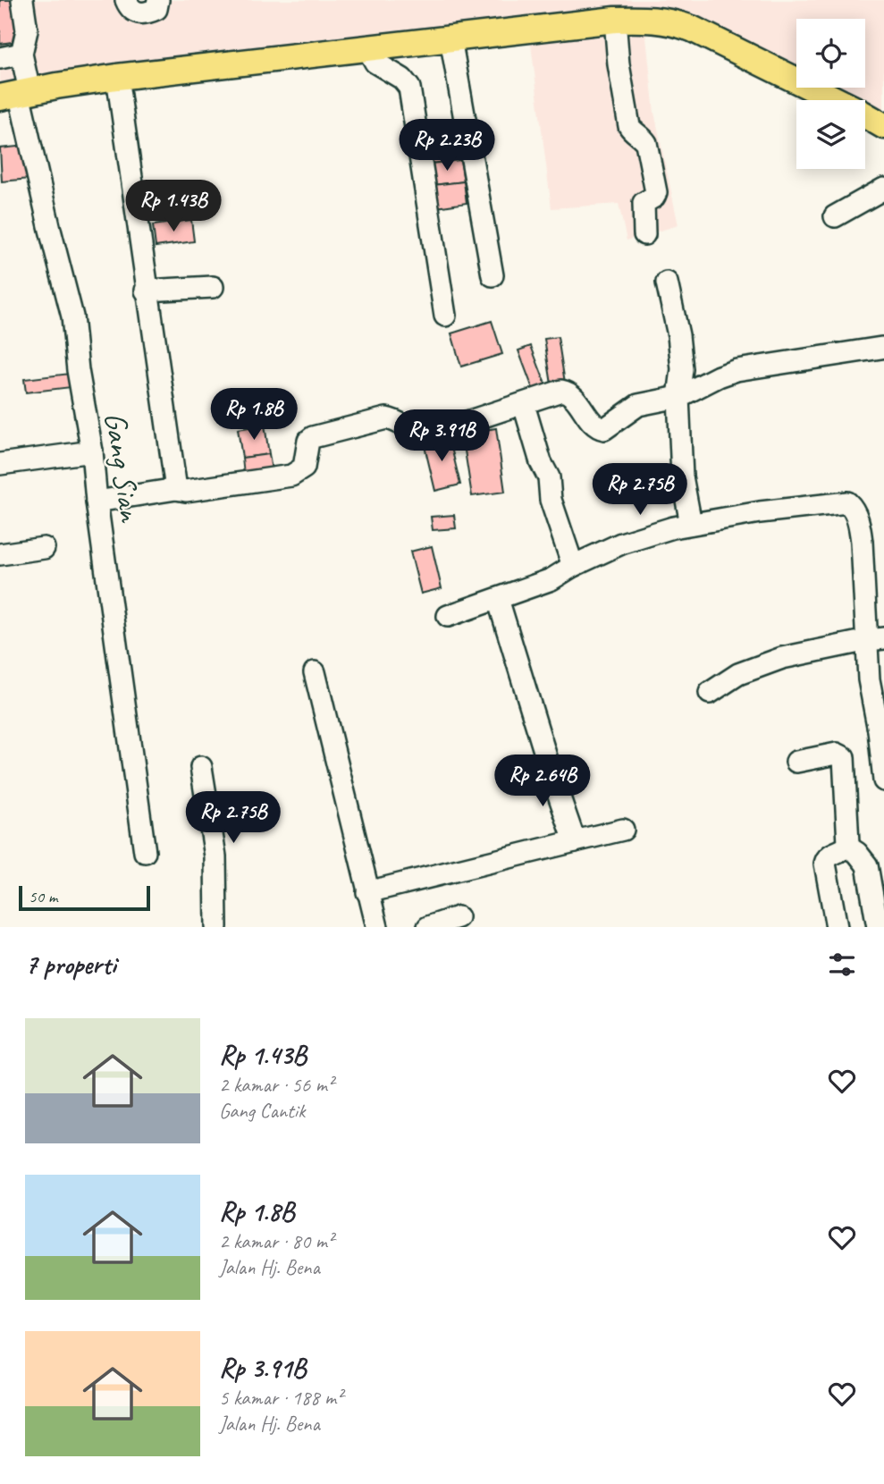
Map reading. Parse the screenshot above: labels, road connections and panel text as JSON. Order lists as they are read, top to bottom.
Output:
{
  "streets": {
    "street": ["Gang Sian"]
  },
  "scale_bar": "50 m",
  "page": {
    "price": [
      "Rp 2.23B",
      "Rp 1.43B",
      "Rp 1.8B",
      "Rp 3.91B",
      "Rp 2.75B",
      "Rp 2.64B",
      "Rp 2.75B"
    ],
    "scale": "50 m",
    "heading": "7 properti",
    "list": [
      {
        "name": "Rp 1.43B",
        "note": "2 kamar · 56 m² · Gang Cantik"
      },
      {
        "name": "Rp 1.8B",
        "note": "2 kamar · 80 m² · Jalan Hj. Bena"
      },
      {
        "name": "Rp 3.91B",
        "note": "5 kamar · 188 m² · Jalan Hj. Bena"
      }
    ]
  }
}
